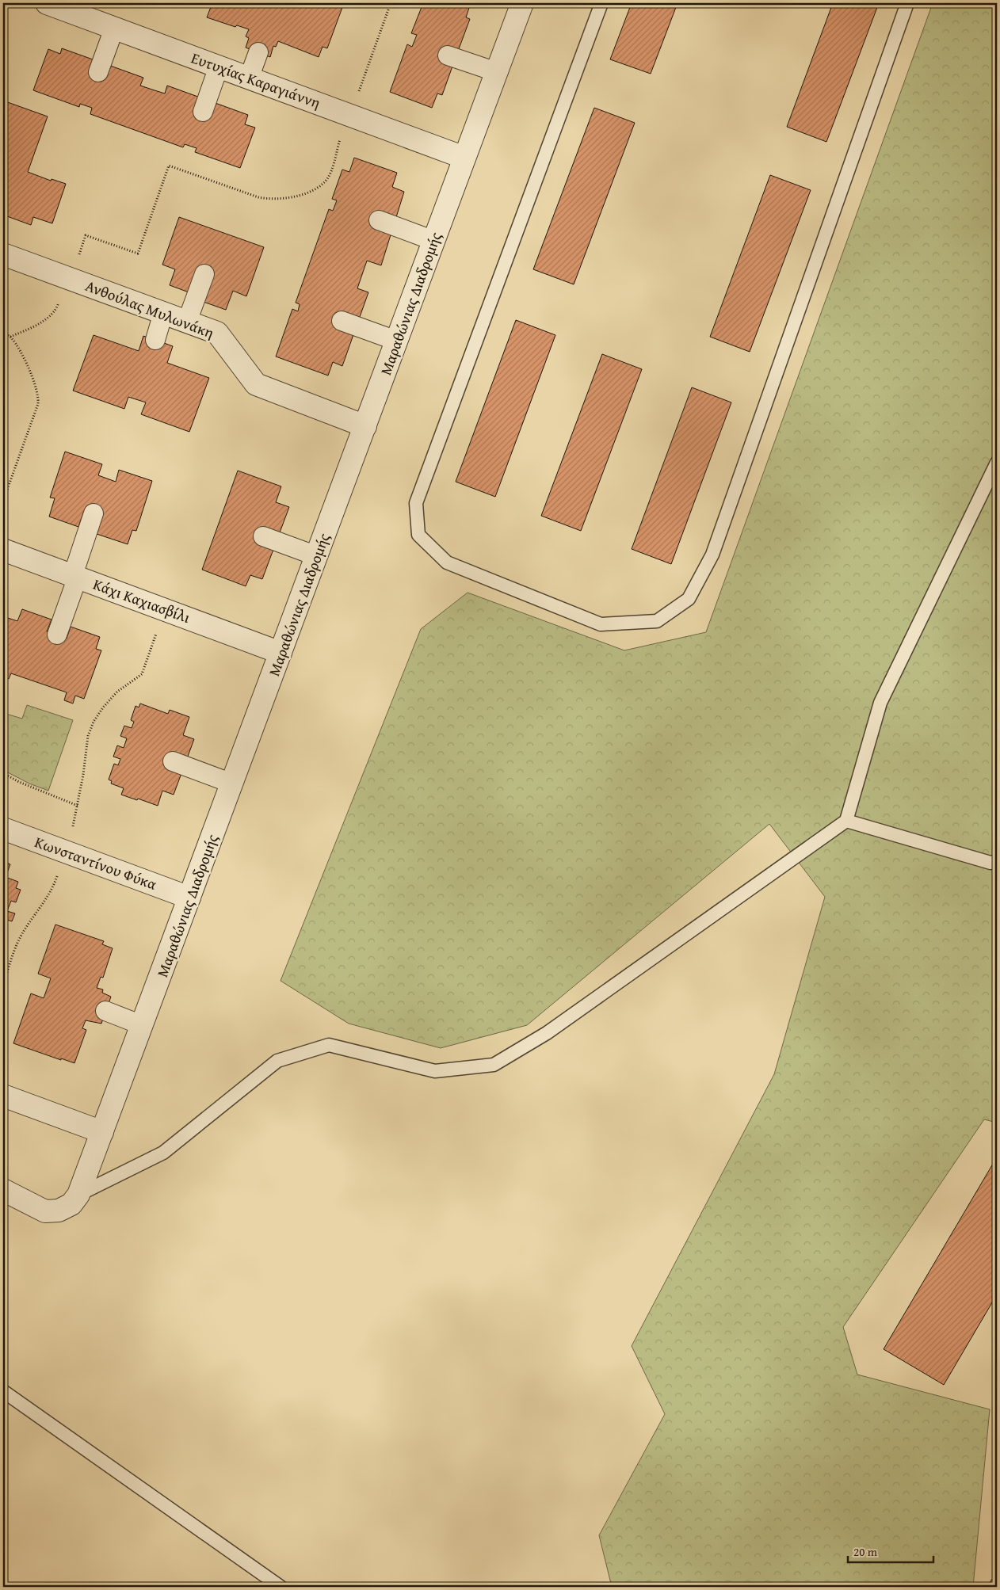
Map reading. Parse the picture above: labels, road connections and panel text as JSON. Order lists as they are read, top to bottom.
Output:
{
  "streets": {
    "street": [
      "Ευτυχίας Καραγιάννη",
      "Μαραθώνιας Διαδρομής",
      "Ανθούλας Μυλωνάκη",
      "Κάχι Καχιασβίλι",
      "Κωνσταντίνου Φύκα"
    ]
  },
  "crossings": [
    ["Ευτυχίας Καραγιάννη", "Μαραθώνιας Διαδρομής"],
    ["Μαραθώνιας Διαδρομής", "Ανθούλας Μυλωνάκη"],
    ["Μαραθώνιας Διαδρομής", "Κάχι Καχιασβίλι"],
    ["Μαραθώνιας Διαδρομής", "Κωνσταντίνου Φύκα"]
  ],
  "scale_bar": "20 m"
}
